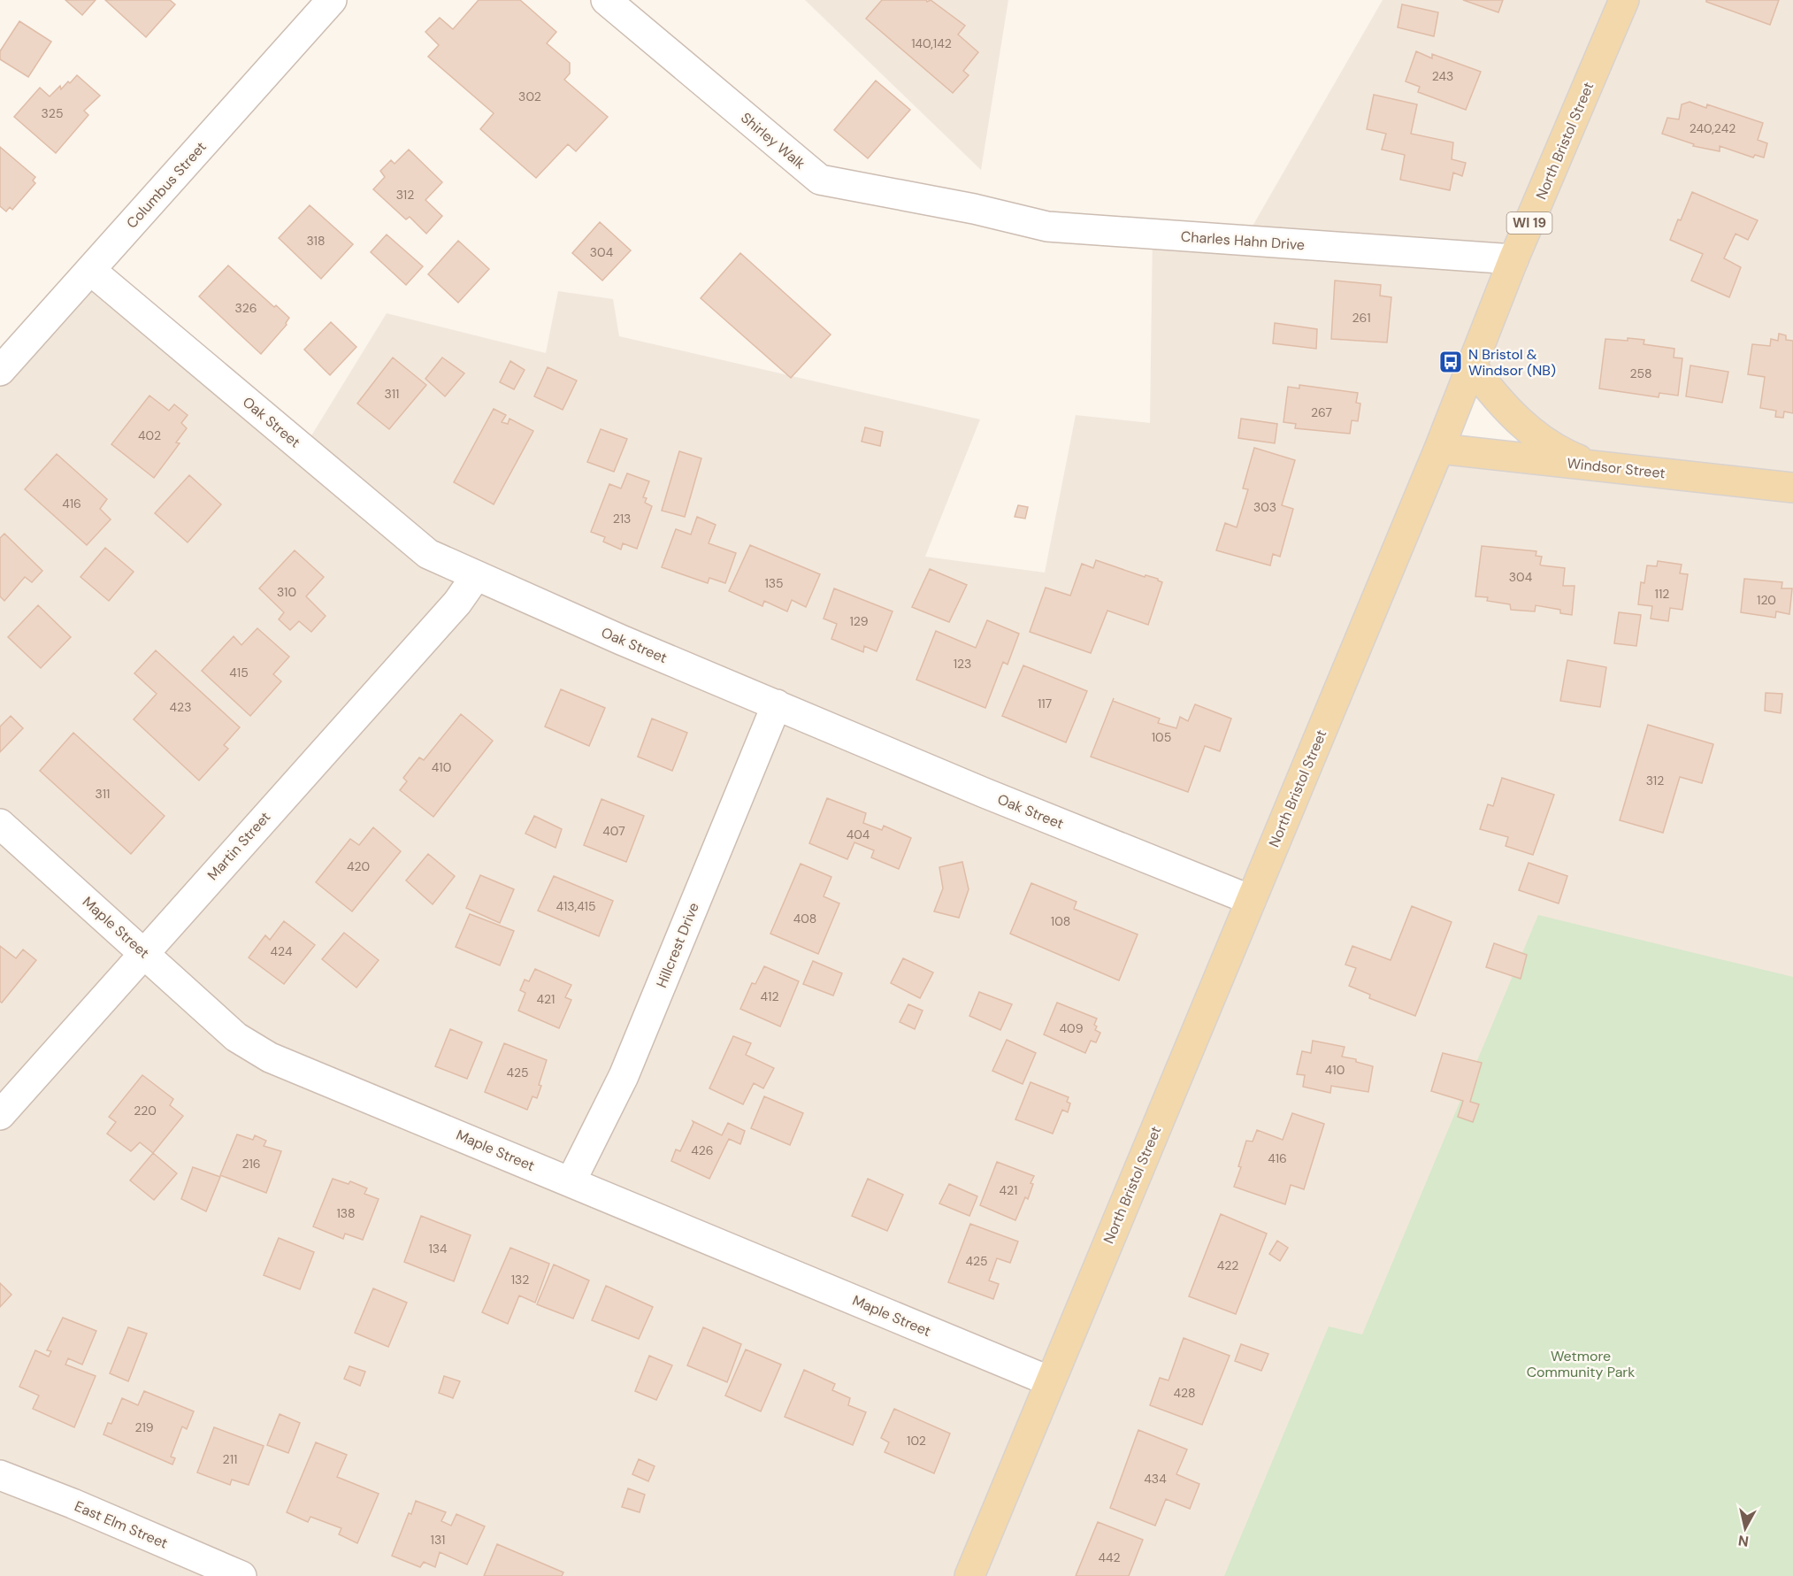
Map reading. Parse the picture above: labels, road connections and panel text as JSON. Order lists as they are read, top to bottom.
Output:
{
  "streets": {
    "main road": ["North Bristol Street", "WI 19", "Windsor Street"],
    "street": [
      "Shirley Walk",
      "Columbus Street",
      "Charles Hahn Drive",
      "Oak Street",
      "Martin Street",
      "Maple Street",
      "Hillcrest Drive",
      "East Elm Street"
    ]
  },
  "crossings": [
    ["Shirley Walk", "Charles Hahn Drive"],
    ["North Bristol Street", "Charles Hahn Drive"],
    ["North Bristol Street", "Oak Street"],
    ["North Bristol Street", "Windsor Street"],
    ["North Bristol Street", "Maple Street"],
    ["Columbus Street", "Oak Street"],
    ["Oak Street", "Martin Street"],
    ["Oak Street", "Hillcrest Drive"],
    ["Martin Street", "Maple Street"],
    ["Maple Street", "Hillcrest Drive"]
  ],
  "parks": ["Wetmore Community Park"],
  "places": {
    "bus stop": ["N Bristol & Windsor (NB)"]
  },
  "house_numbers": [
    "140,142",
    "243",
    "302",
    "325",
    "240,242",
    "312",
    "318",
    "304",
    "326",
    "261",
    "258",
    "311",
    "267",
    "402",
    "416",
    "303",
    "213",
    "304",
    "135",
    "310",
    "112",
    "120",
    "129",
    "123",
    "415",
    "117",
    "423",
    "105",
    "410",
    "312",
    "311",
    "407",
    "404",
    "420",
    "413,415",
    "408",
    "108",
    "424",
    "412",
    "421",
    "409",
    "410",
    "425",
    "220",
    "426",
    "416",
    "216",
    "421",
    "138",
    "134",
    "425",
    "422",
    "132",
    "428",
    "219",
    "102",
    "211",
    "434",
    "131",
    "442"
  ],
  "north": "bottom"
}
